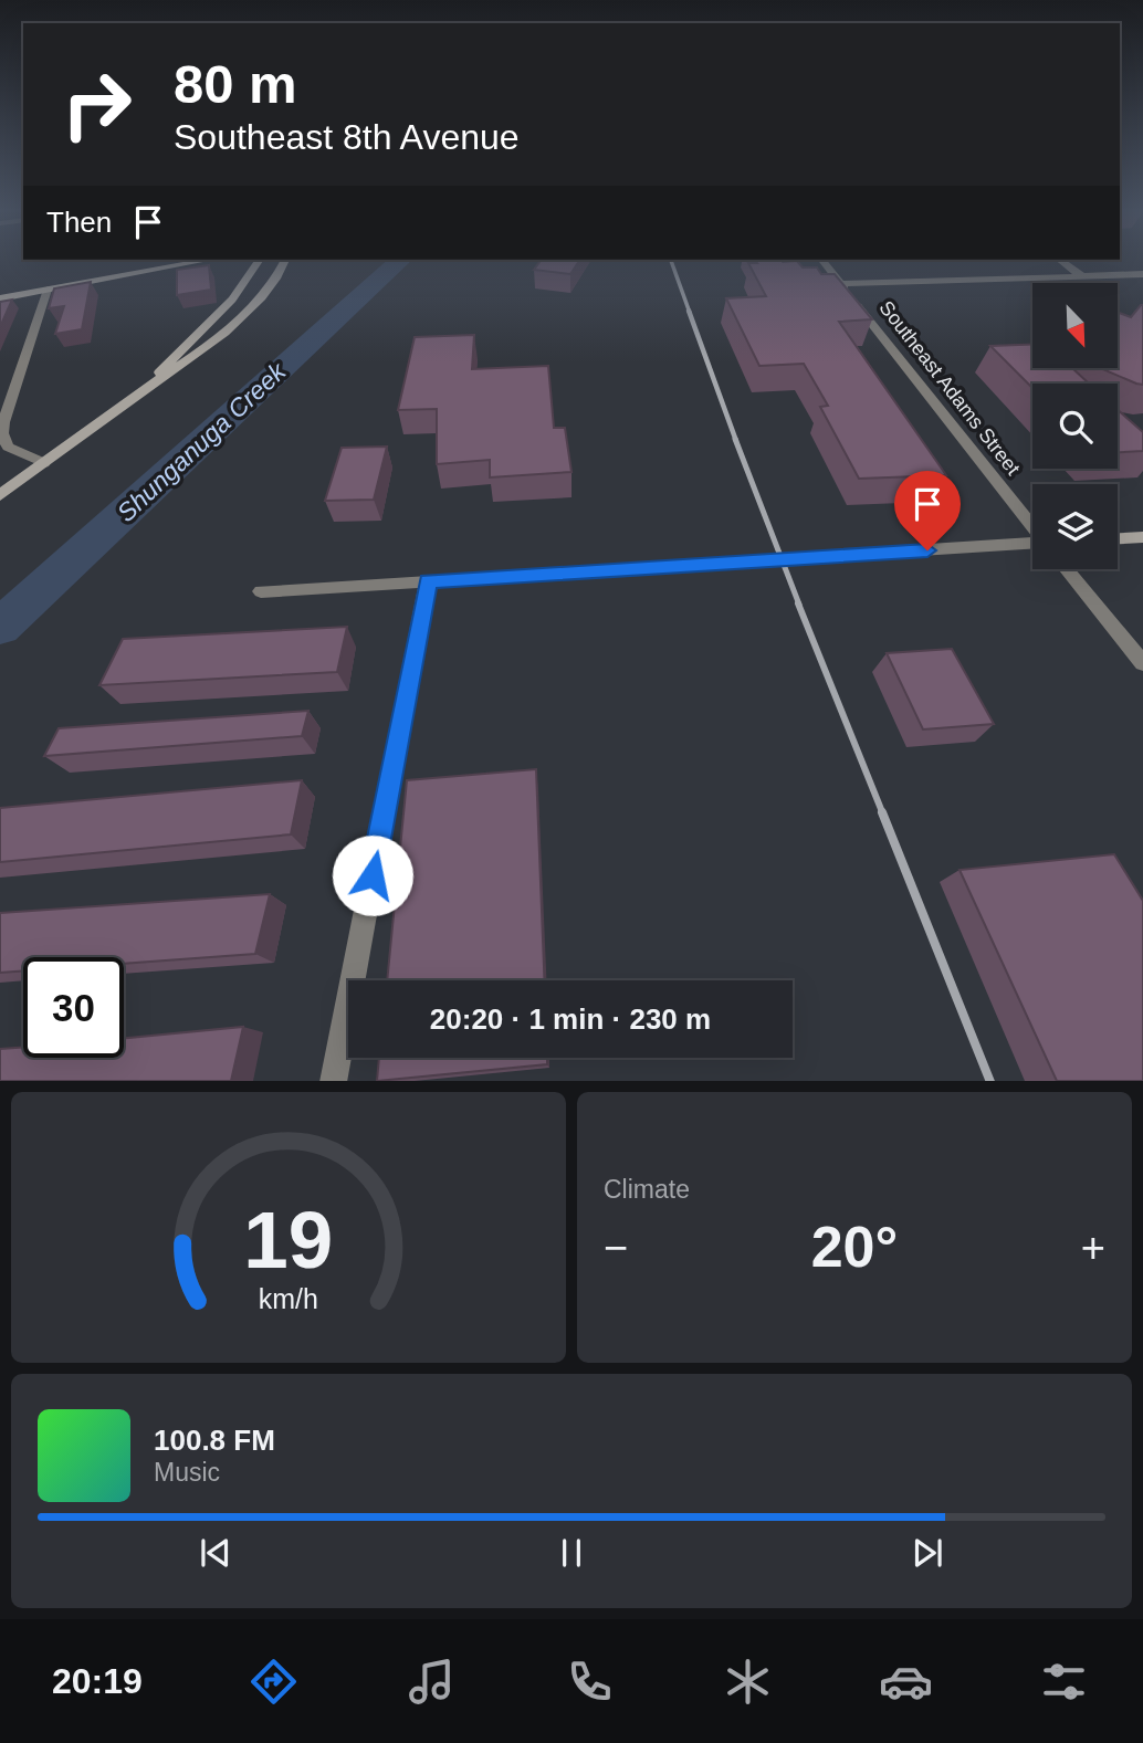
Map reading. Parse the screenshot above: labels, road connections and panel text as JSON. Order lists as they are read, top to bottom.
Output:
{
  "streets": {
    "street": ["Southeast Adams Street"]
  },
  "water": ["Shunganuga Creek"],
  "north": "bottom right",
  "page": {
    "turn": ["80 m", "Southeast 8th Avenue"],
    "then": "Then",
    "limit": "30",
    "trip": "20:20 · 1 min · 230 m",
    "tile": "Climate",
    "heat": ["−", "20°", "+"],
    "song": ["100.8 FM", "Music"],
    "tabs": "20:19",
    "gauge": ["19", "km/h"]
  }
}
